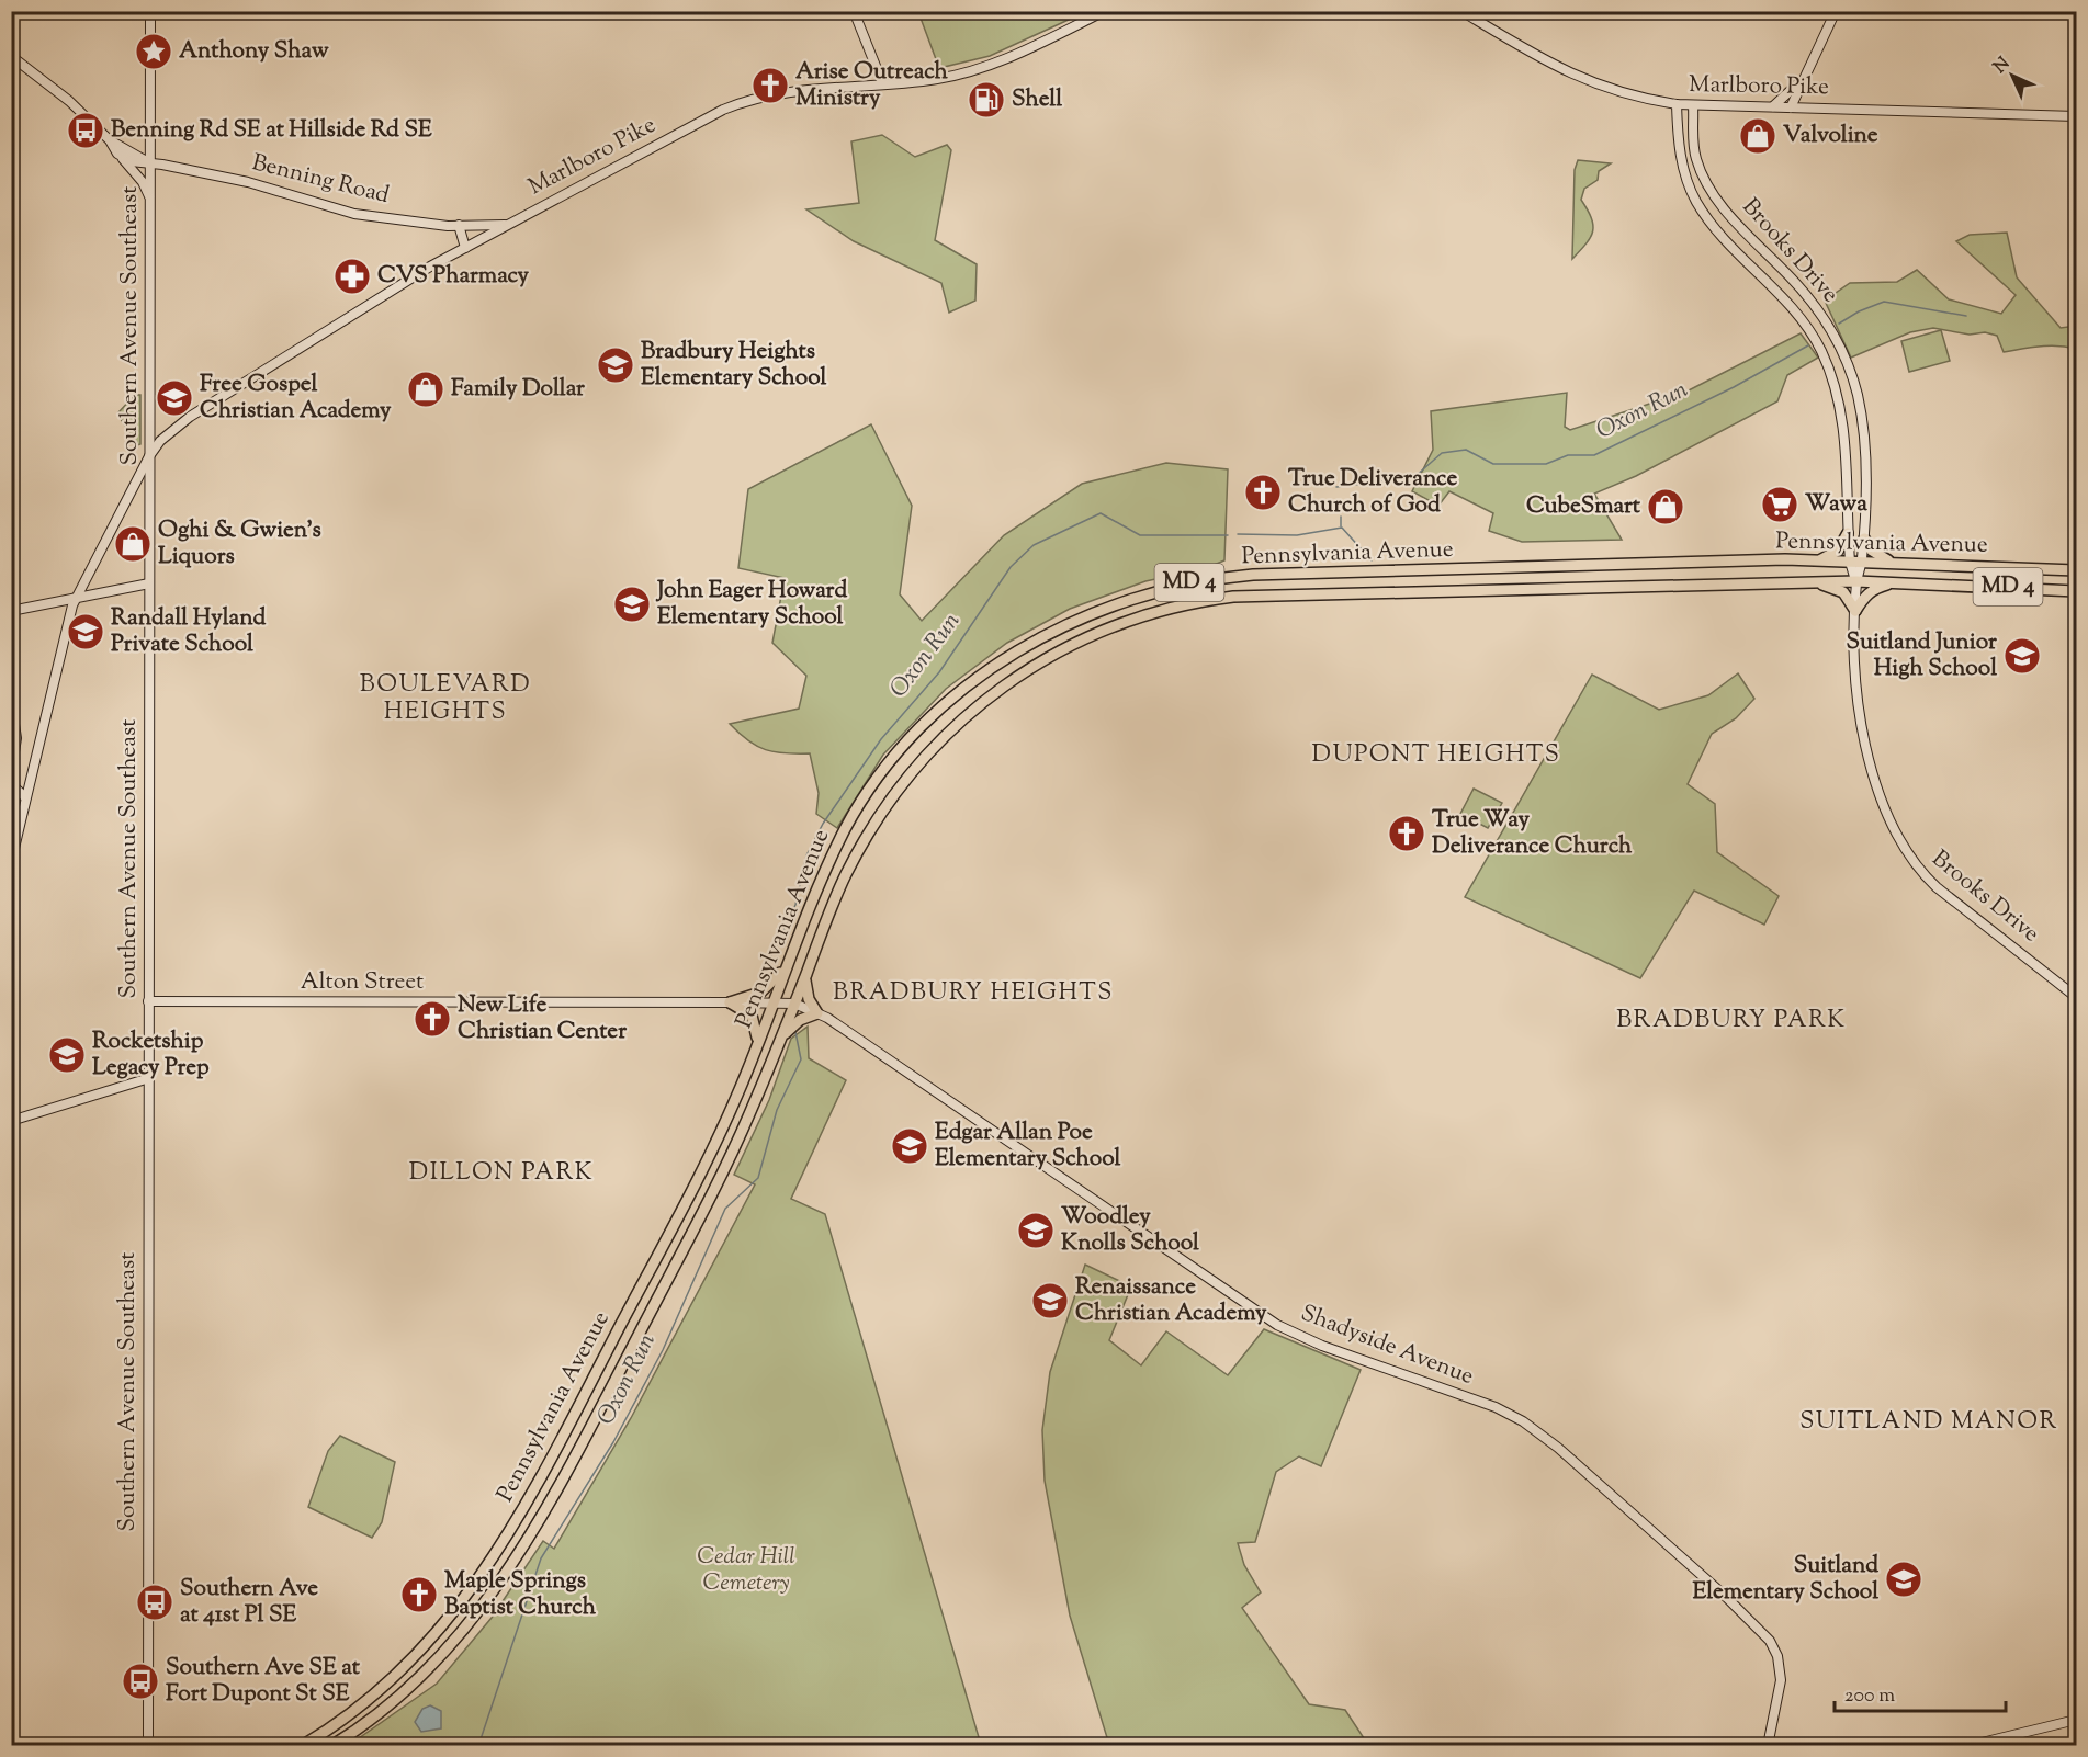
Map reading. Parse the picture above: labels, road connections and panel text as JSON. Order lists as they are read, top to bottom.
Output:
{
  "streets": {
    "highway": ["Pennsylvania Avenue", "MD 4"],
    "main road": [
      "Marlboro Pike",
      "Benning Road",
      "Brooks Drive",
      "Southern Avenue Southeast",
      "Alton Street",
      "Shadyside Avenue"
    ]
  },
  "crossings": [
    ["Marlboro Pike", "Benning Road"],
    ["Marlboro Pike", "Brooks Drive"],
    ["Marlboro Pike", "Southern Avenue Southeast"],
    ["Benning Road", "Southern Avenue Southeast"],
    ["Brooks Drive", "Pennsylvania Avenue"],
    ["Southern Avenue Southeast", "Alton Street"],
    ["Pennsylvania Avenue", "Alton Street"],
    ["Pennsylvania Avenue", "Shadyside Avenue"],
    ["Alton Street", "Shadyside Avenue"]
  ],
  "districts": [
    "BOULEVARD HEIGHTS",
    "DUPONT HEIGHTS",
    "BRADBURY HEIGHTS",
    "BRADBURY PARK",
    "DILLON PARK",
    "SUITLAND MANOR"
  ],
  "water": ["Oxon Run"],
  "parks": ["Cedar Hill Cemetery"],
  "places": {
    "place": ["Anthony Shaw"],
    "church": [
      "Arise Outreach Ministry",
      "True Deliverance Church of God",
      "True Way Deliverance Church",
      "New Life Christian Center",
      "Maple Springs Baptist Church"
    ],
    "fuel station": ["Shell"],
    "bus stop": ["Benning Rd SE at Hillside Rd SE", "Southern Ave at 41st Pl SE", "Southern Ave SE at Fort Dupont St SE"],
    "shop": [
      "Valvoline",
      "Family Dollar",
      "CubeSmart",
      "Oghi & Gwien's Liquors"
    ],
    "pharmacy": ["CVS Pharmacy"],
    "school or university": [
      "Bradbury Heights Elementary School",
      "Free Gospel Christian Academy",
      "John Eager Howard Elementary School",
      "Randall Hyland Private School",
      "Suitland Junior High School",
      "Rocketship Legacy Prep",
      "Edgar Allan Poe Elementary School",
      "Woodley Knolls School",
      "Renaissance Christian Academy",
      "Suitland Elementary School"
    ],
    "supermarket": ["Wawa"]
  },
  "scale_bar": "200 m",
  "north": "top left"
}
